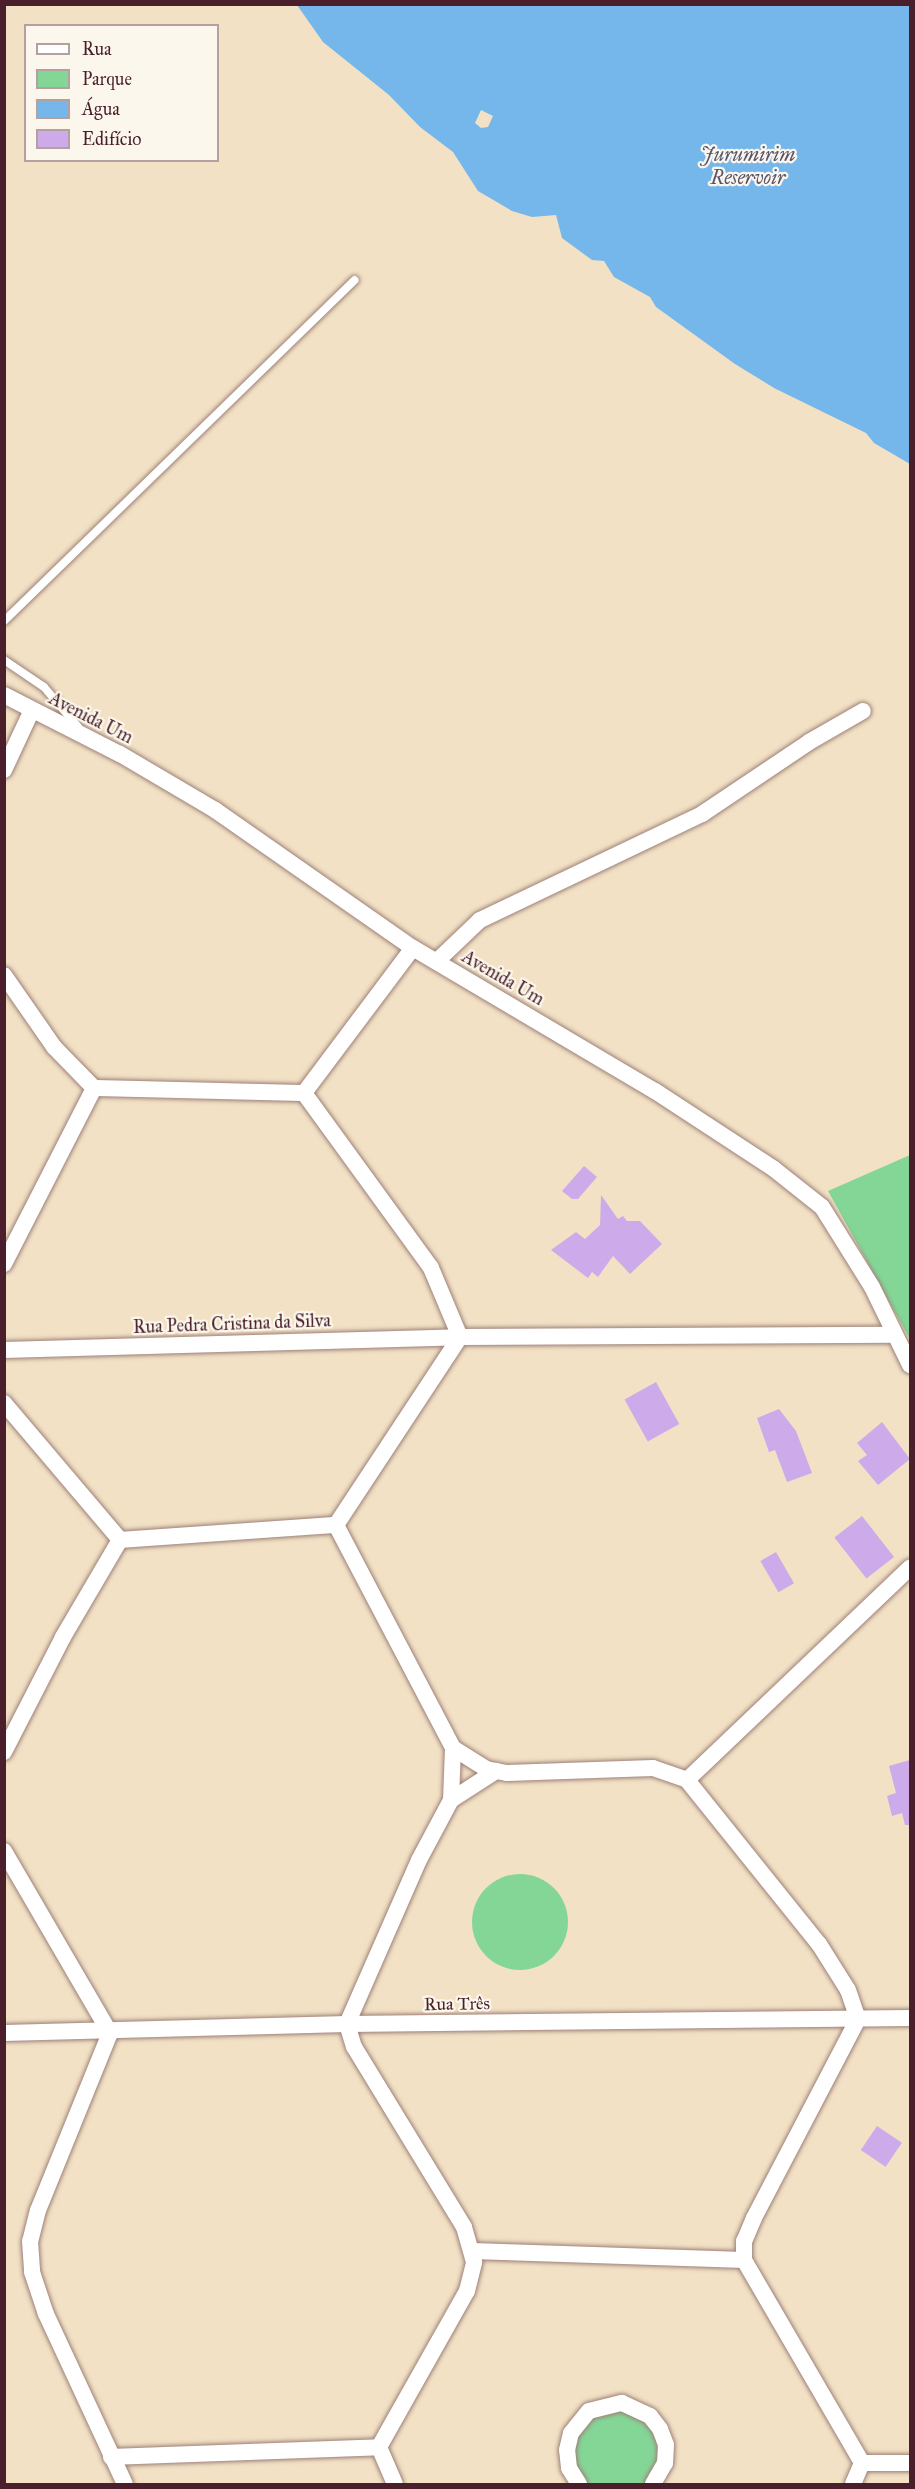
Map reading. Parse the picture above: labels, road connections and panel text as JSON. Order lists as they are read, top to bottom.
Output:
{
  "streets": {
    "street": ["Avenida Um", "Rua Pedra Cristina da Silva", "Rua Três"]
  },
  "crossings": [
    ["Avenida Um", "Rua Pedra Cristina da Silva"]
  ],
  "water": ["Jurumirim Reservoir"],
  "legend": [
    "Rua",
    "Parque",
    "Água",
    "Edifício"
  ]
}
